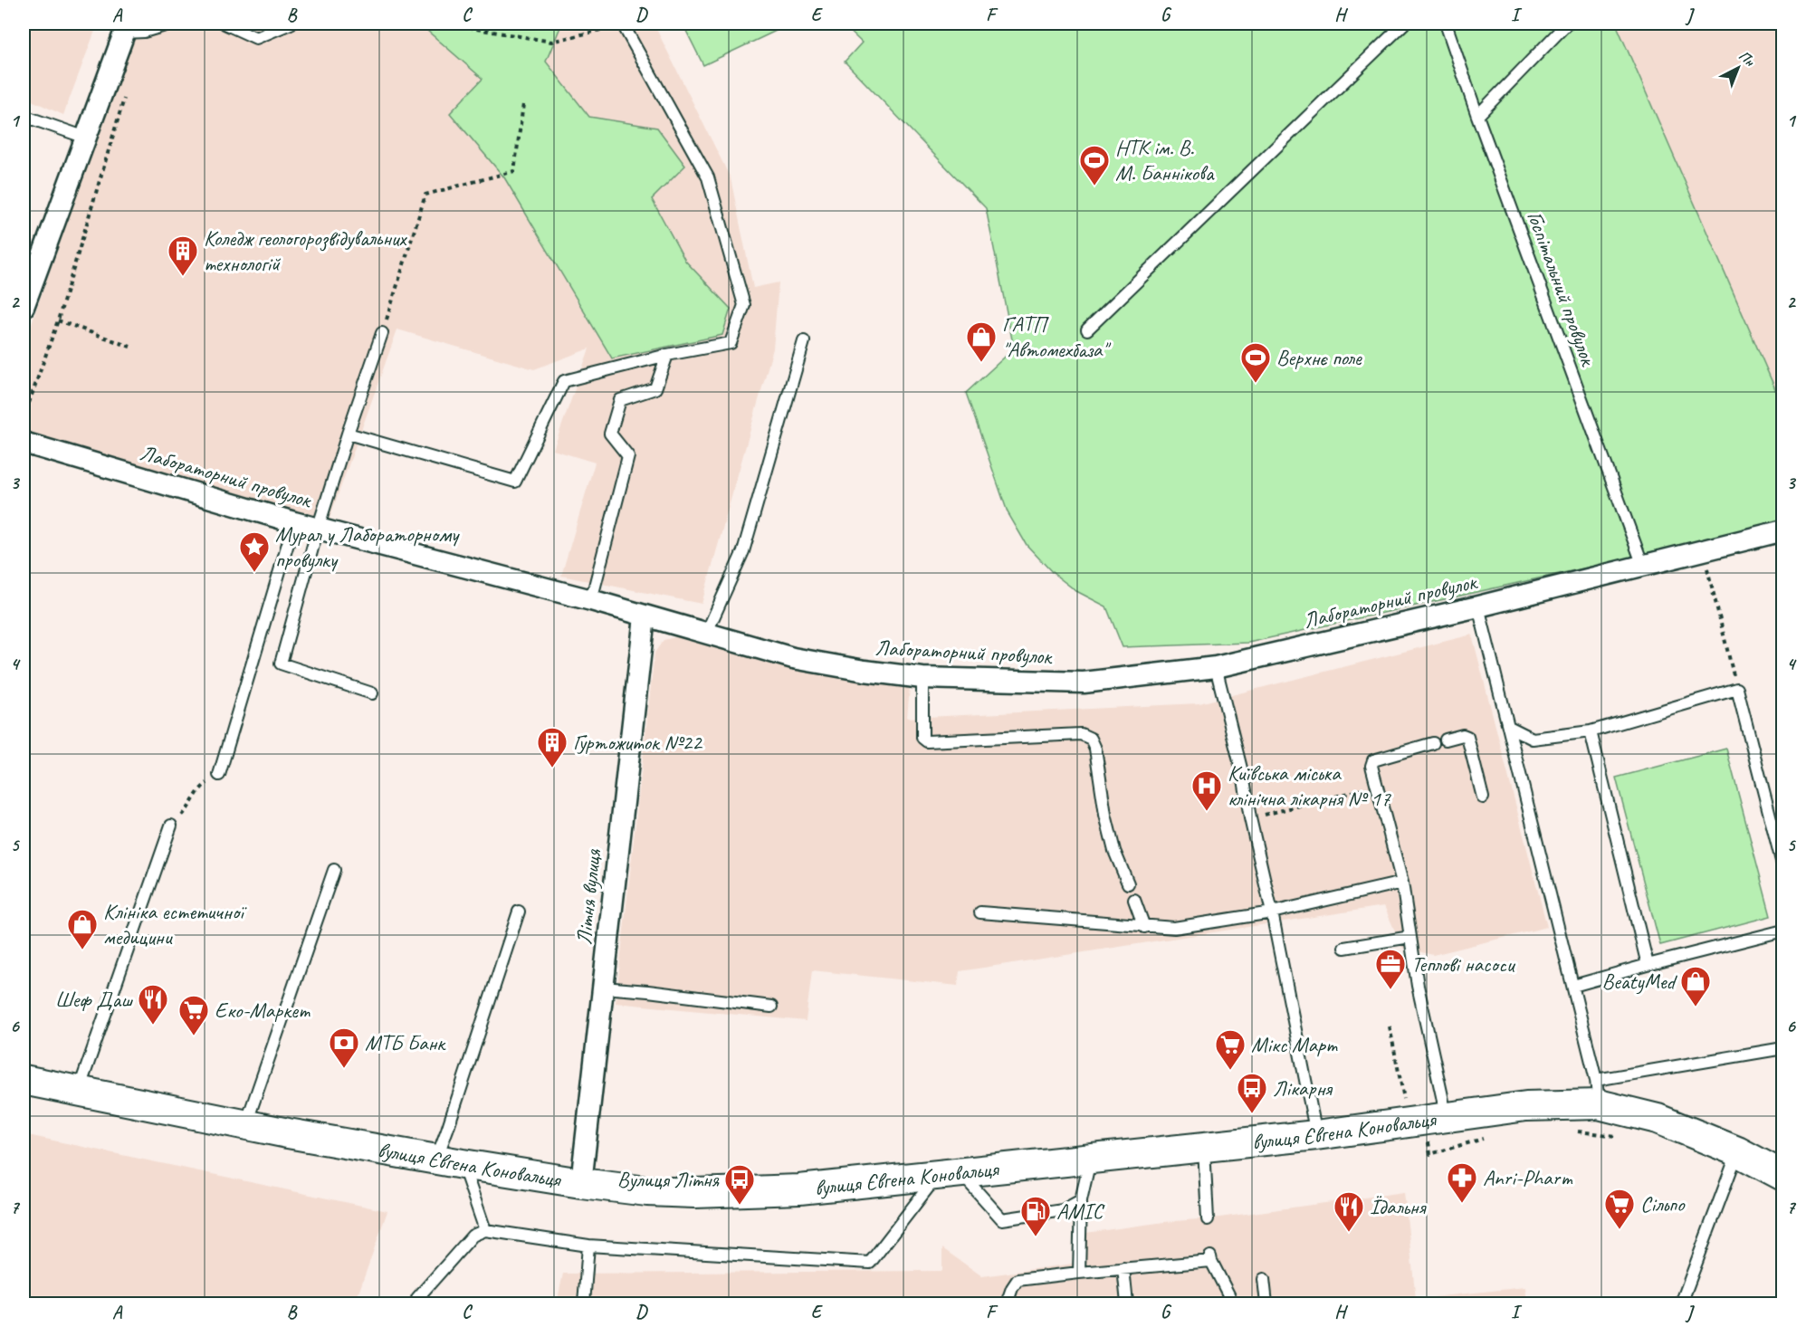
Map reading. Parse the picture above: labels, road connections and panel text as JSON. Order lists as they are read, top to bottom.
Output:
{
  "streets": {
    "main road": ["вулиця Євгена Коновальця"],
    "street": ["Лабораторний провулок", "Літня вулиця"],
    "lane": ["Госпітальний провулок"]
  },
  "crossings": [
    ["Госпітальний провулок", "Лабораторний провулок"],
    ["Лабораторний провулок", "Літня вулиця"],
    ["Літня вулиця", "вулиця Євгена Коновальця"]
  ],
  "places": {
    "sports": ["НТК ім. В. М. Баннікова", "Верхнє поле"],
    "building": ["Коледж геологорозвідувальних технологій", "Гуртожиток №22"],
    "shop": ["ГАТП \"Автомехбаза\"", "Клініка естетичної медицини", "BeatyMed"],
    "place": ["Мурал у Лабораторному провулку"],
    "hospital": ["Київська міська клінічна лікарня № 17"],
    "office": ["Теплові насоси"],
    "restaurant": ["Шеф Даш", "Їдальня"],
    "supermarket": ["Еко-Маркет", "Мікс Март", "Сільпо"],
    "bank": ["МТБ Банк"],
    "bus stop": ["Лікарня", "Вулиця Літня"],
    "pharmacy": ["Anri-Pharm"],
    "fuel station": ["AMIC"]
  },
  "north": "top right",
  "grid": {
    "columns": [
      "A",
      "B",
      "C",
      "D",
      "E",
      "F",
      "G",
      "H",
      "I",
      "J"
    ],
    "rows": [
      "1",
      "2",
      "3",
      "4",
      "5",
      "6",
      "7"
    ]
  }
}
